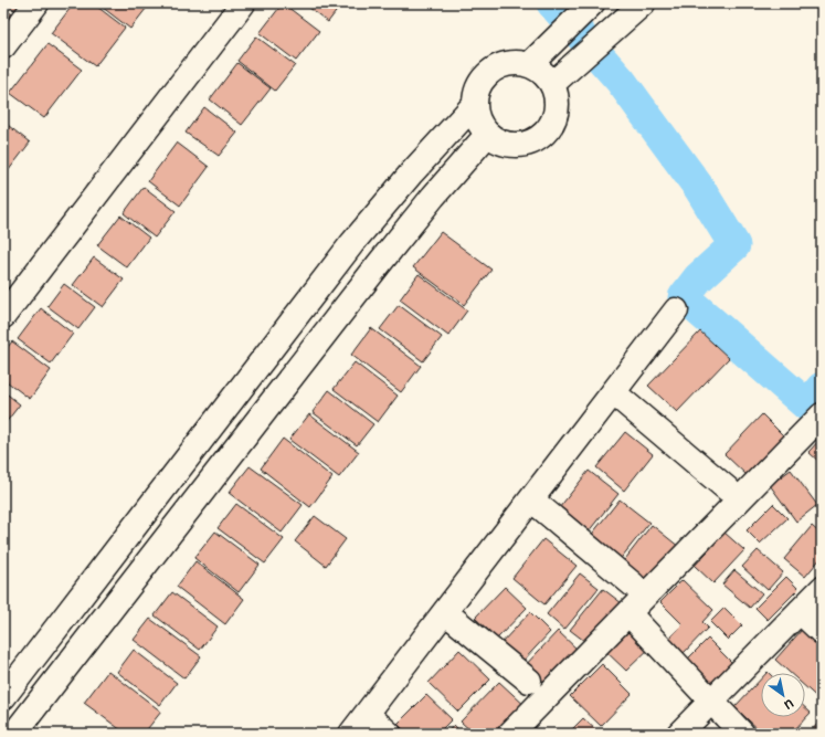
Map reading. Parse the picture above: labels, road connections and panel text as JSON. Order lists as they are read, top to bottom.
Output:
{
  "north": "bottom right"
}
